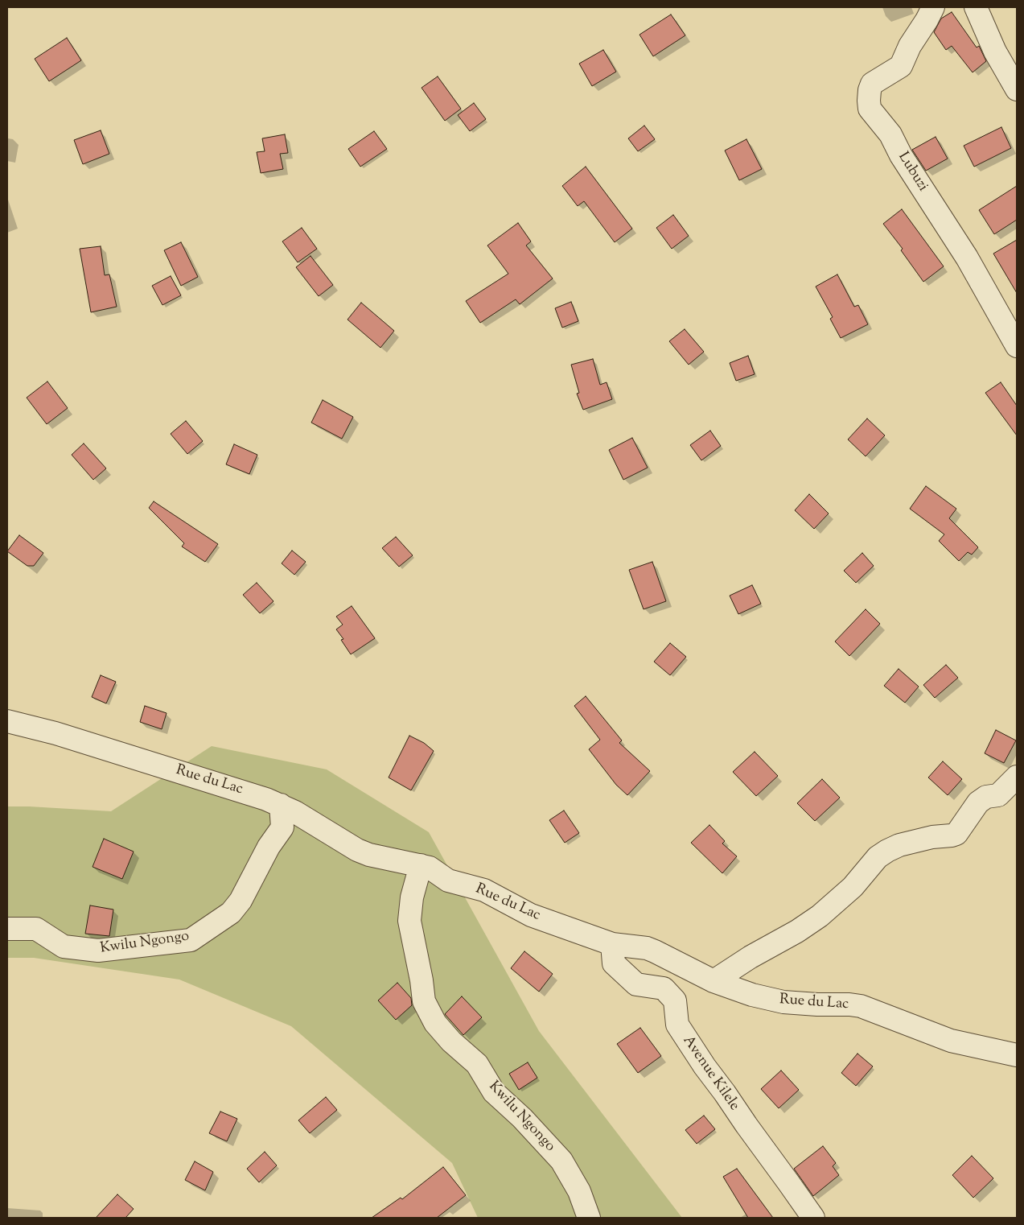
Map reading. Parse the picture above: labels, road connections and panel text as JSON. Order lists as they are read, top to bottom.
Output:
{
  "streets": {
    "street": [
      "Lubuzi",
      "Rue du Lac",
      "Kwilu Ngongo",
      "Avenue Kilele"
    ]
  },
  "crossings": [
    ["Rue du Lac", "Kwilu Ngongo"],
    ["Rue du Lac", "Avenue Kilele"]
  ]
}
